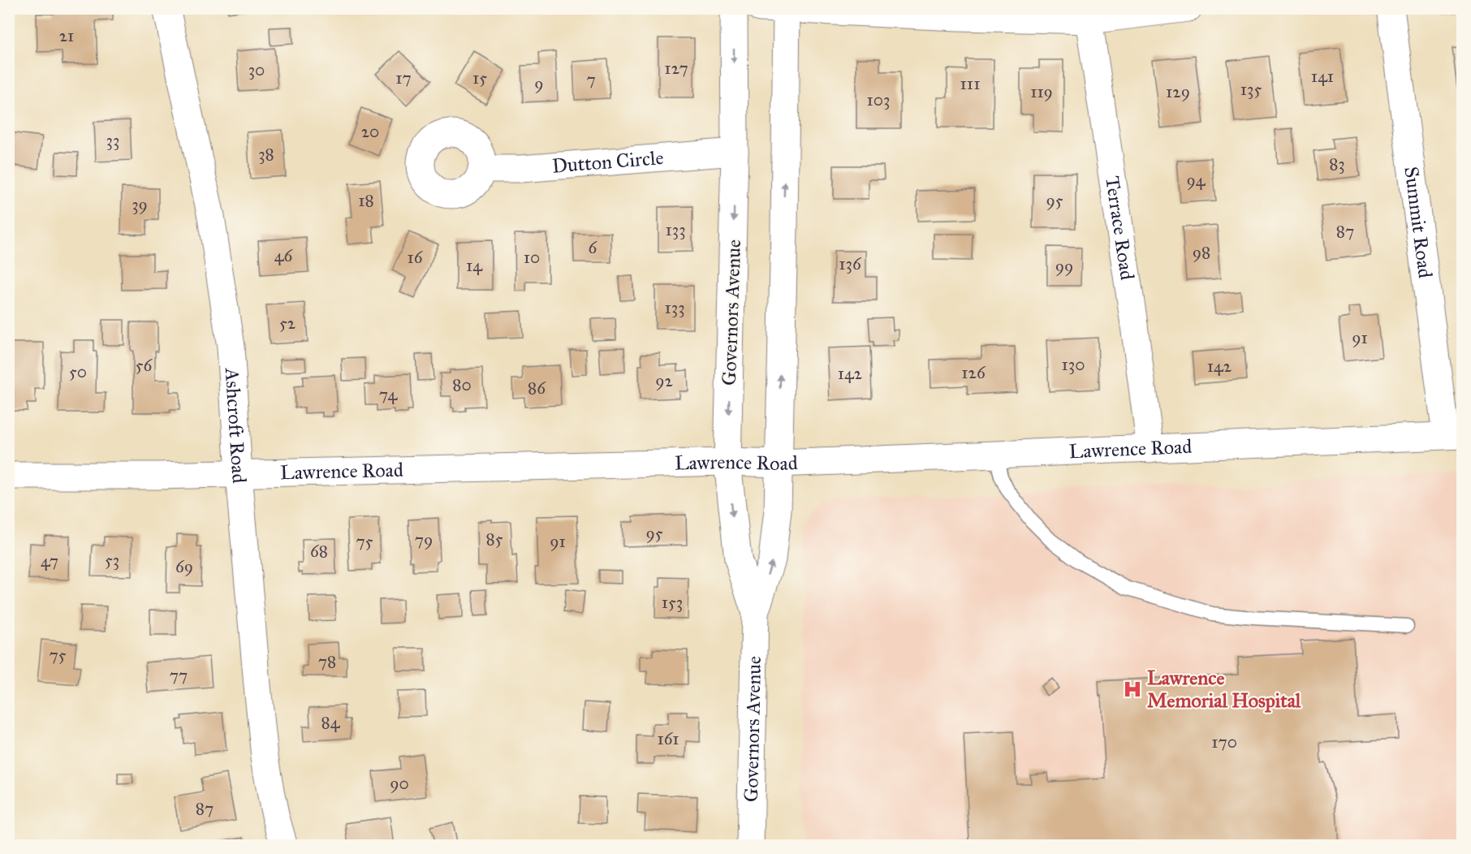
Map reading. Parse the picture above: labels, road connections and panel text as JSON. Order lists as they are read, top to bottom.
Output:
{
  "streets": {
    "street": [
      "Dutton Circle",
      "Summit Road",
      "Terrace Road",
      "Governors Avenue",
      "Ashcroft Road",
      "Lawrence Road"
    ]
  },
  "crossings": [
    ["Dutton Circle", "Governors Avenue"],
    ["Summit Road", "Lawrence Road"],
    ["Terrace Road", "Lawrence Road"],
    ["Governors Avenue", "Lawrence Road"],
    ["Ashcroft Road", "Lawrence Road"]
  ],
  "places": {
    "hospital": ["Lawrence Memorial Hospital"]
  },
  "house_numbers": [
    "21",
    "127",
    "30",
    "141",
    "17",
    "15",
    "7",
    "9",
    "111",
    "135",
    "119",
    "129",
    "103",
    "20",
    "33",
    "38",
    "83",
    "94",
    "18",
    "95",
    "39",
    "133",
    "87",
    "6",
    "98",
    "46",
    "16",
    "10",
    "136",
    "14",
    "99",
    "133",
    "52",
    "91",
    "130",
    "56",
    "142",
    "50",
    "126",
    "142",
    "92",
    "80",
    "86",
    "74",
    "95",
    "85",
    "79",
    "75",
    "91",
    "68",
    "53",
    "47",
    "69",
    "153",
    "75",
    "78",
    "77",
    "84",
    "161",
    "170",
    "90",
    "87"
  ]
}
